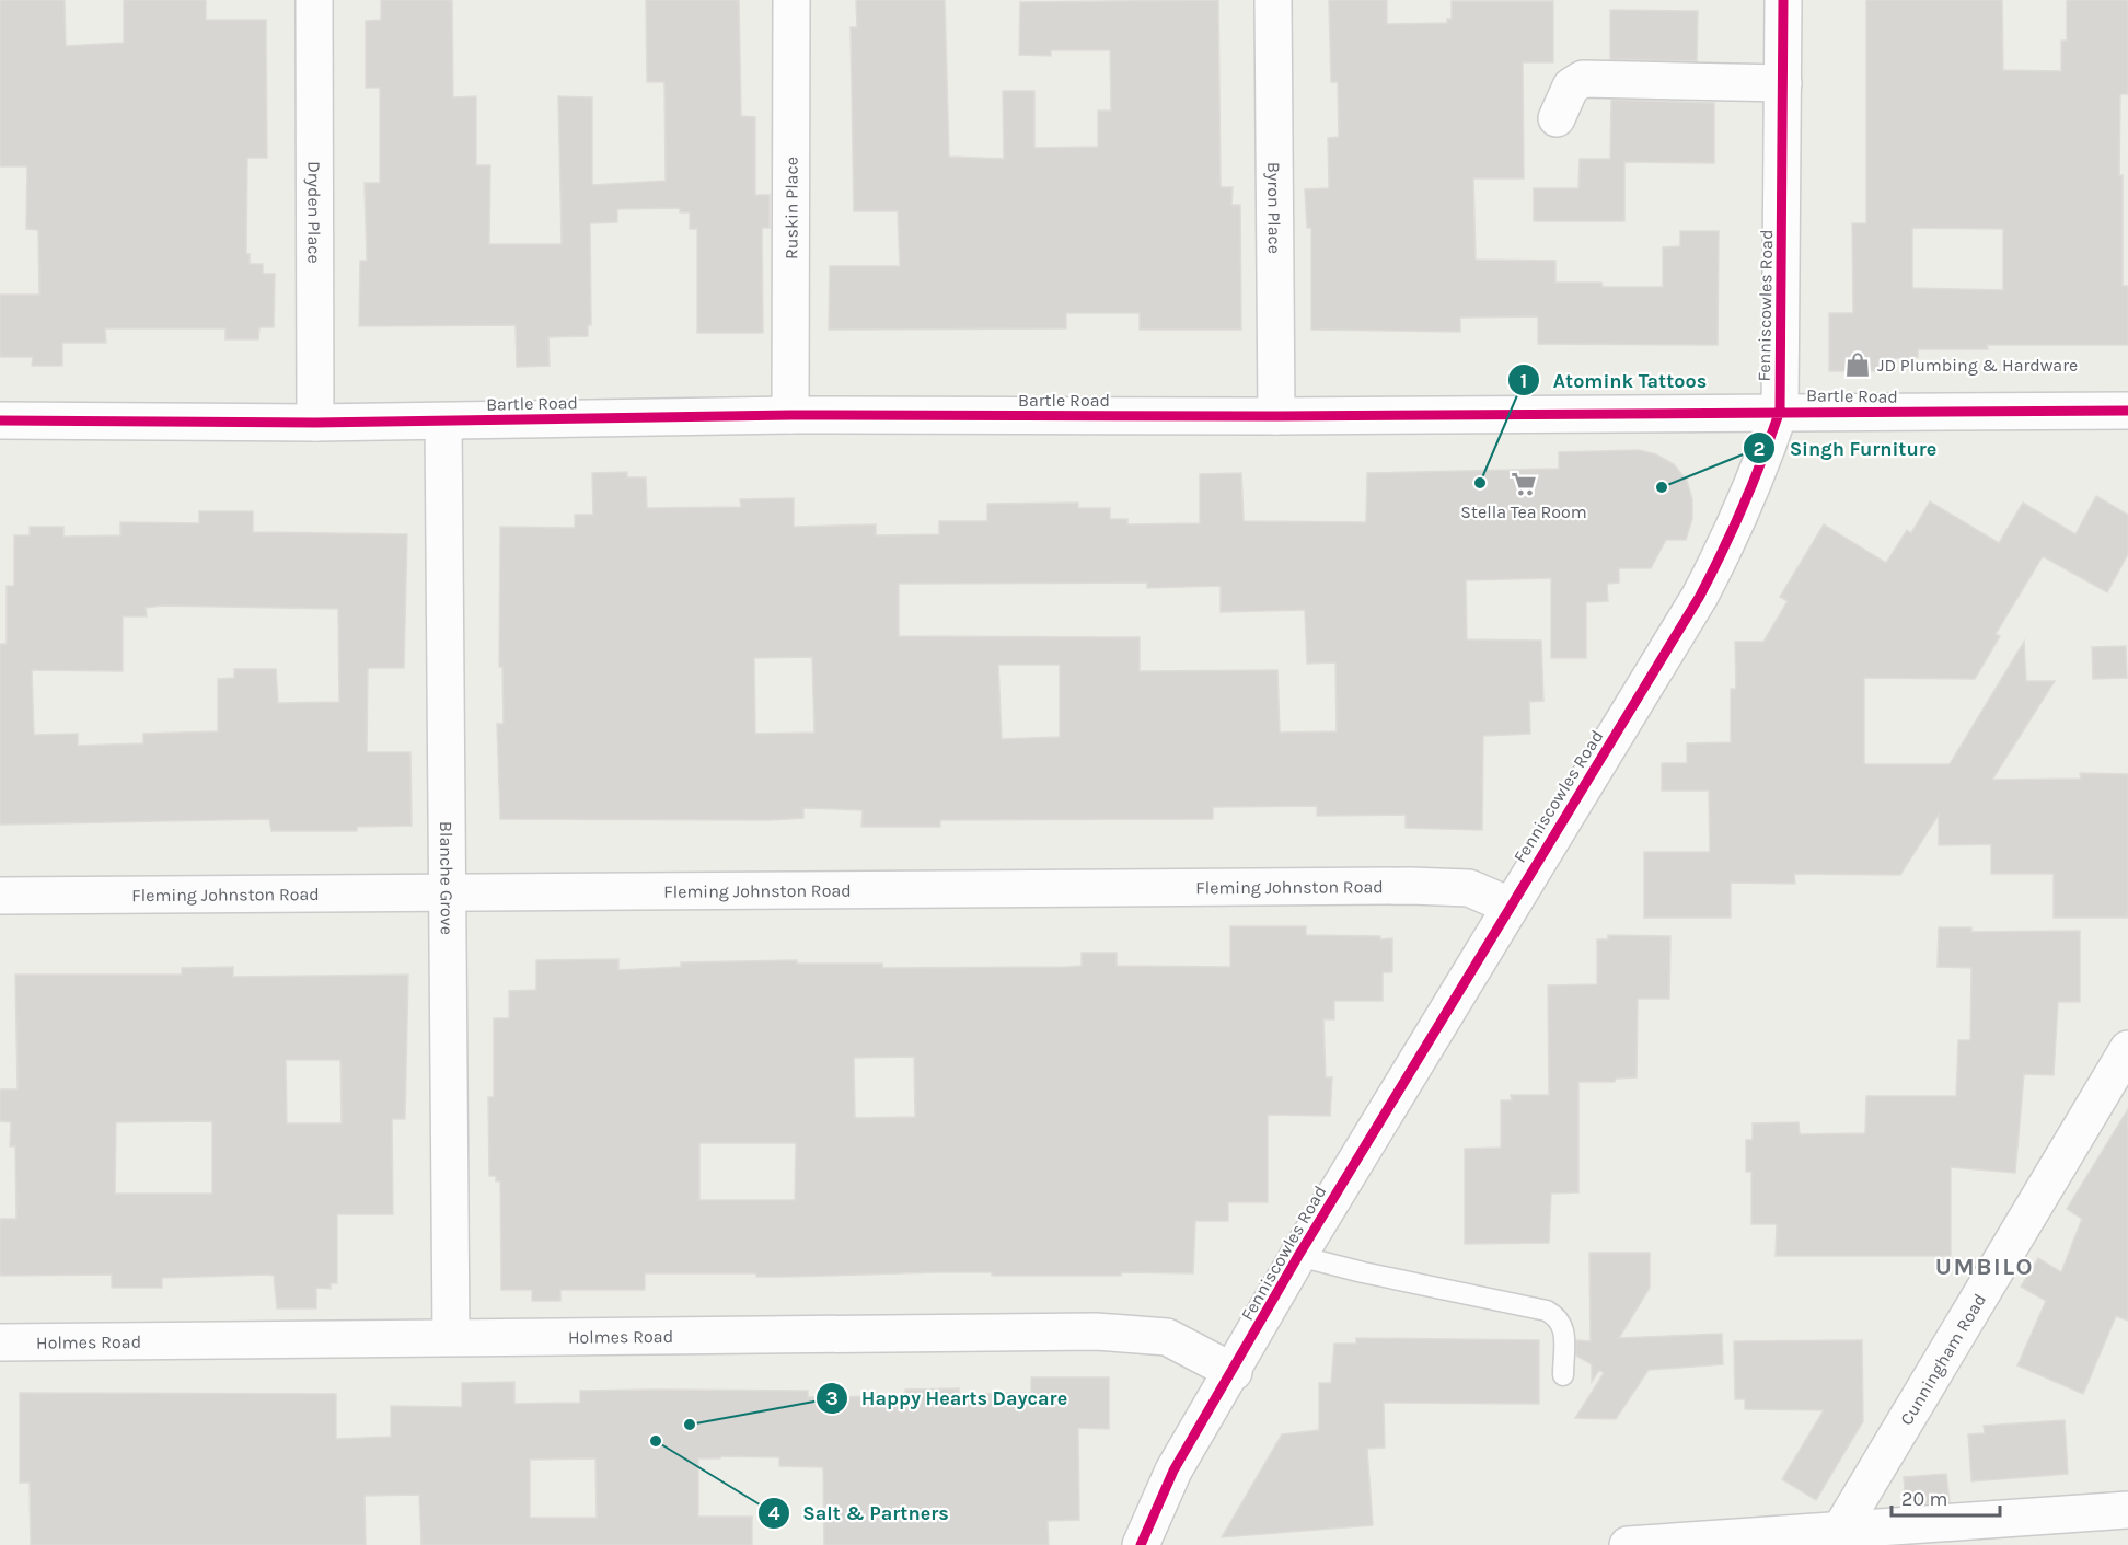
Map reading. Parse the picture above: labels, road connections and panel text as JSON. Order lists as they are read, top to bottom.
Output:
{
  "streets": {
    "street": [
      "Ruskin Place",
      "Byron Place",
      "Dryden Place",
      "Fenniscowles Road",
      "Bartle Road",
      "Blanche Grove",
      "Fleming Johnston Road",
      "Holmes Road",
      "Cunningham Road"
    ]
  },
  "crossings": [
    ["Ruskin Place", "Bartle Road"],
    ["Byron Place", "Bartle Road"],
    ["Dryden Place", "Bartle Road"],
    ["Fenniscowles Road", "Bartle Road"],
    ["Fenniscowles Road", "Fleming Johnston Road"],
    ["Fenniscowles Road", "Holmes Road"],
    ["Bartle Road", "Blanche Grove"],
    ["Blanche Grove", "Fleming Johnston Road"],
    ["Blanche Grove", "Holmes Road"]
  ],
  "districts": ["UMBILO"],
  "places": {
    "shop": ["JD Plumbing & Hardware"],
    "other": [
      "Atomink Tattoos",
      "Singh Furniture",
      "Happy Hearts Daycare",
      "Salt & Partners"
    ],
    "supermarket": ["Stella Tea Room"]
  },
  "scale_bar": "20 m"
}
